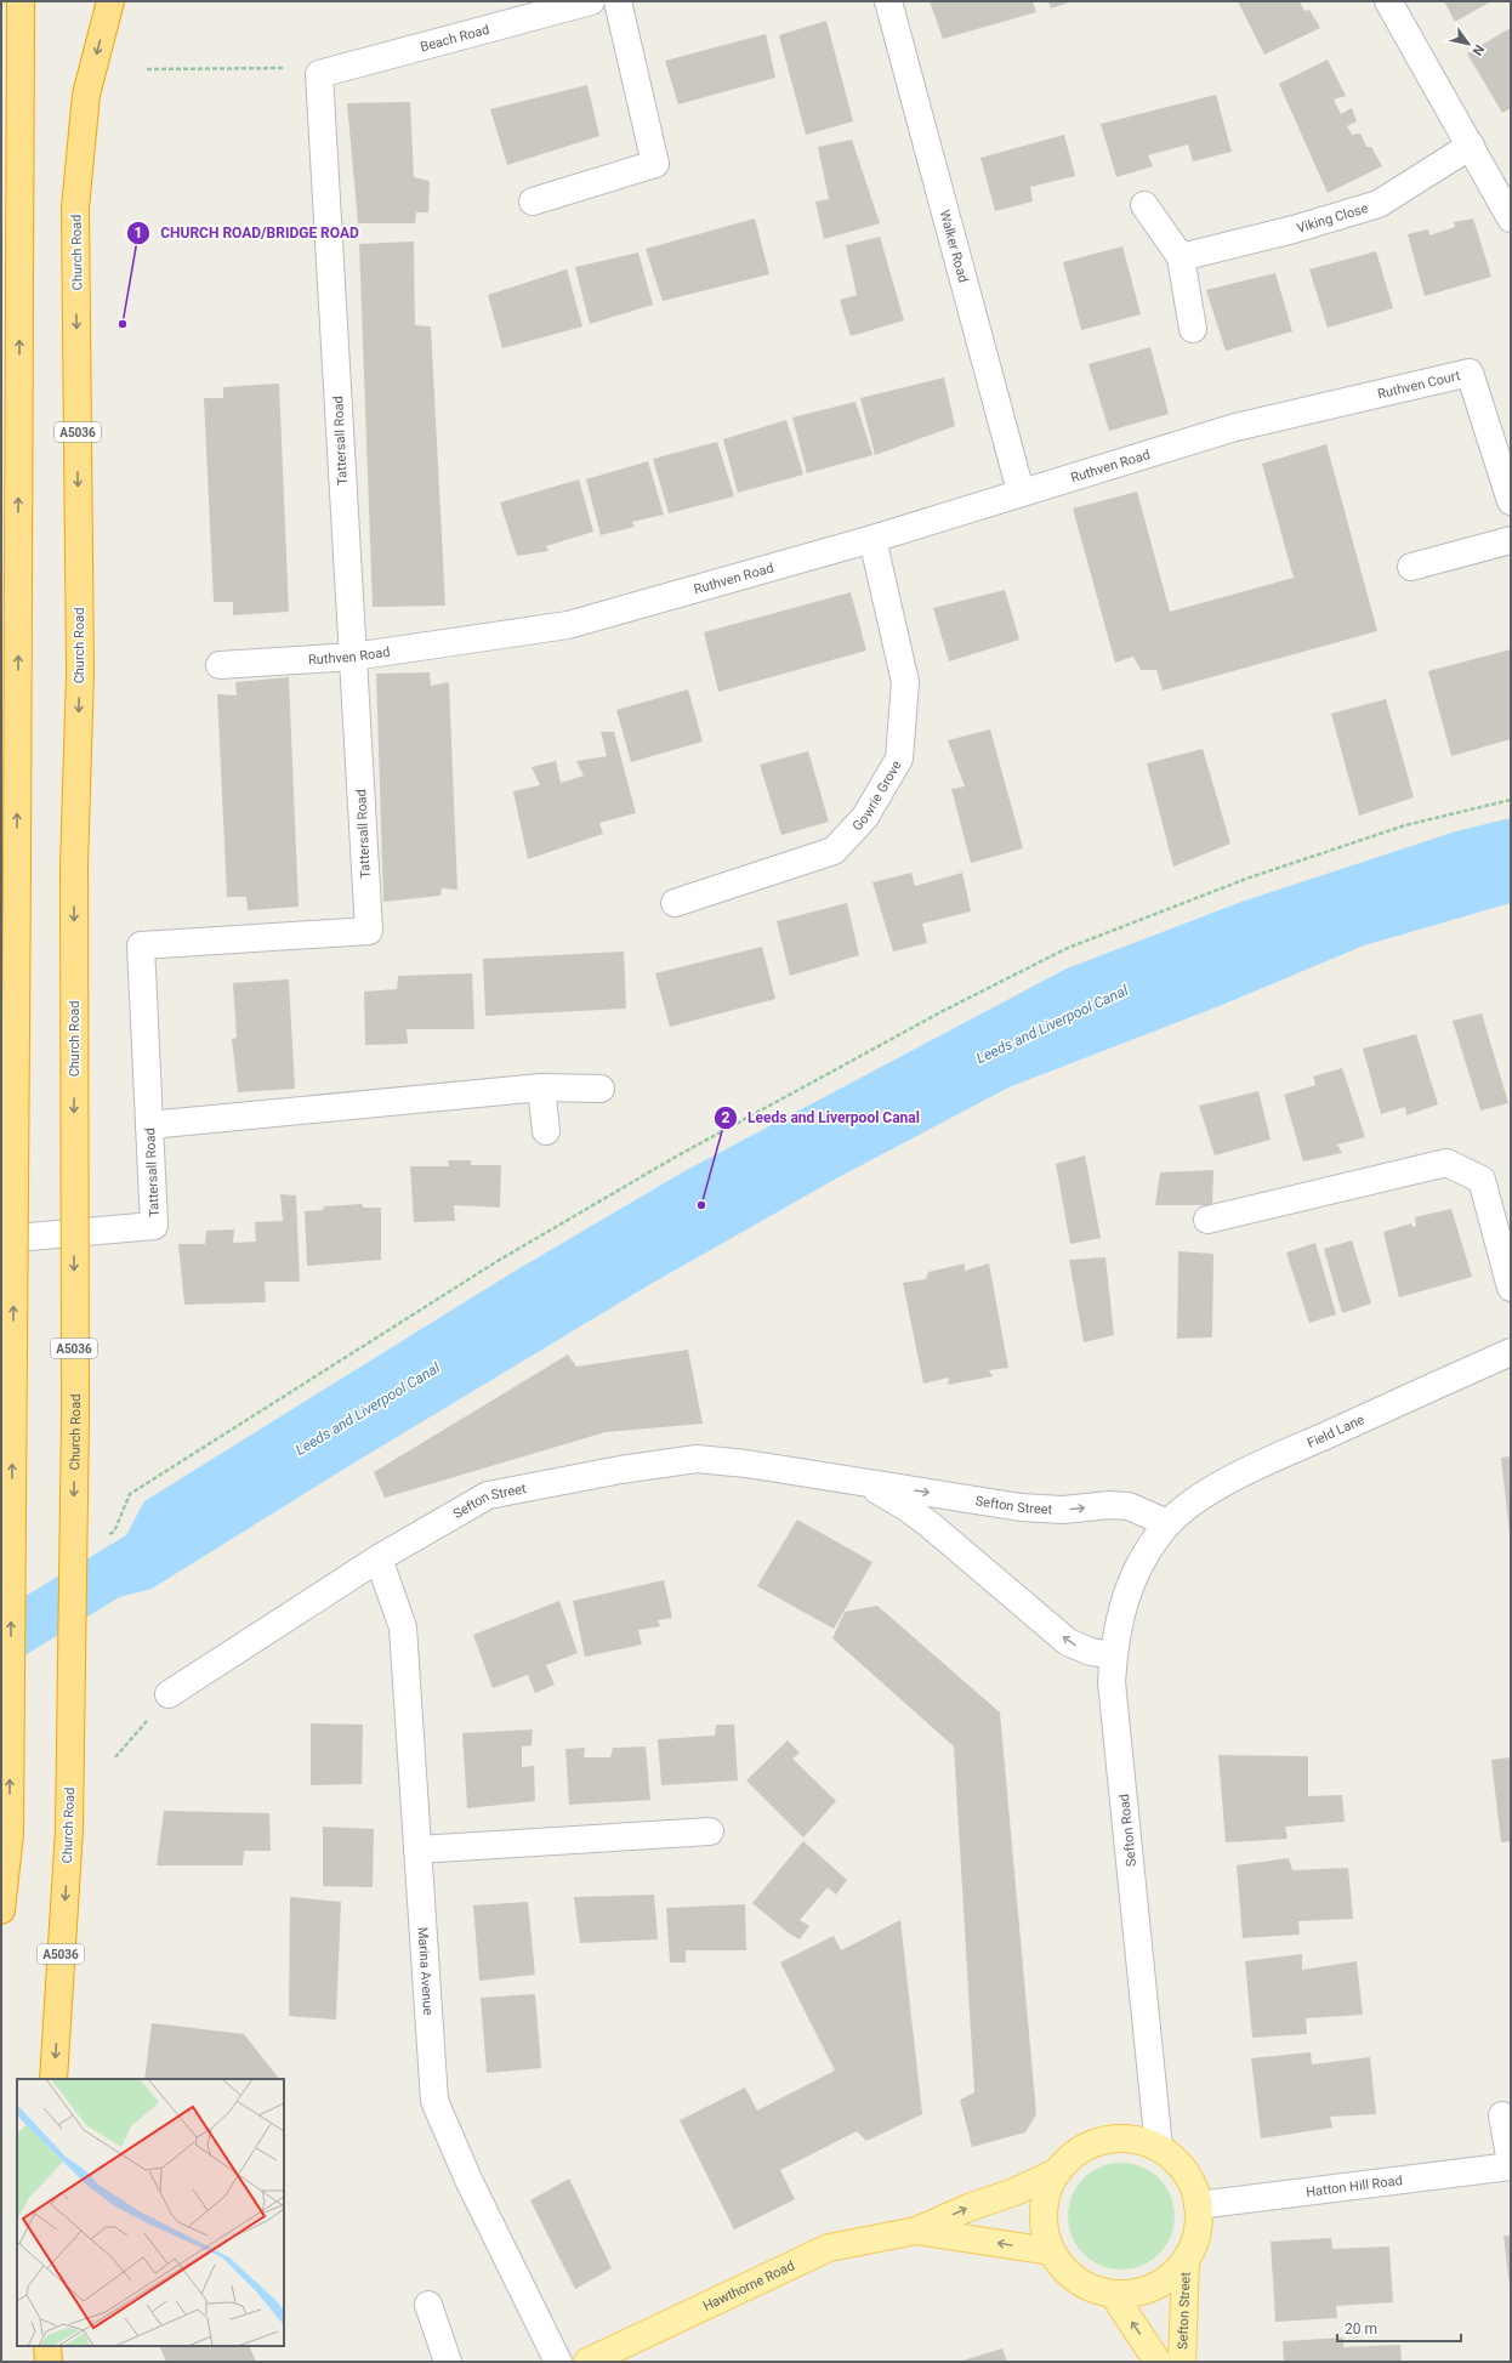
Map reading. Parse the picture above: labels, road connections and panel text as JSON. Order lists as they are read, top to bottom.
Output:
{
  "streets": {
    "highway": ["Church Road", "A5036"],
    "main road": ["Sefton Street", "Hawthorne Road"],
    "street": [
      "Beach Road",
      "Viking Close",
      "Walker Road",
      "Ruthven Court",
      "Tattersall Road",
      "Ruthven Road",
      "Gowrie Grove",
      "Field Lane",
      "Sefton Road",
      "Marina Avenue",
      "Hatton Hill Road"
    ]
  },
  "crossings": [
    ["Beach Road", "Tattersall Road"],
    ["Walker Road", "Ruthven Road"],
    ["Ruthven Court", "Ruthven Road"],
    ["Tattersall Road", "Ruthven Road"],
    ["Ruthven Road", "Gowrie Grove"],
    ["Field Lane", "Sefton Street"],
    ["Field Lane", "Sefton Road"],
    ["Sefton Street", "Sefton Road"],
    ["Sefton Street", "Marina Avenue"],
    ["Sefton Street", "Hatton Hill Road"],
    ["Sefton Street", "Hawthorne Road"],
    ["Sefton Road", "Hatton Hill Road"],
    ["Sefton Road", "Hawthorne Road"],
    ["Hatton Hill Road", "Hawthorne Road"]
  ],
  "water": ["Leeds and Liverpool Canal"],
  "places": ["CHURCH ROAD/BRIDGE ROAD", "Leeds and Liverpool Canal"],
  "scale_bar": "20 m",
  "north": "bottom right"
}
